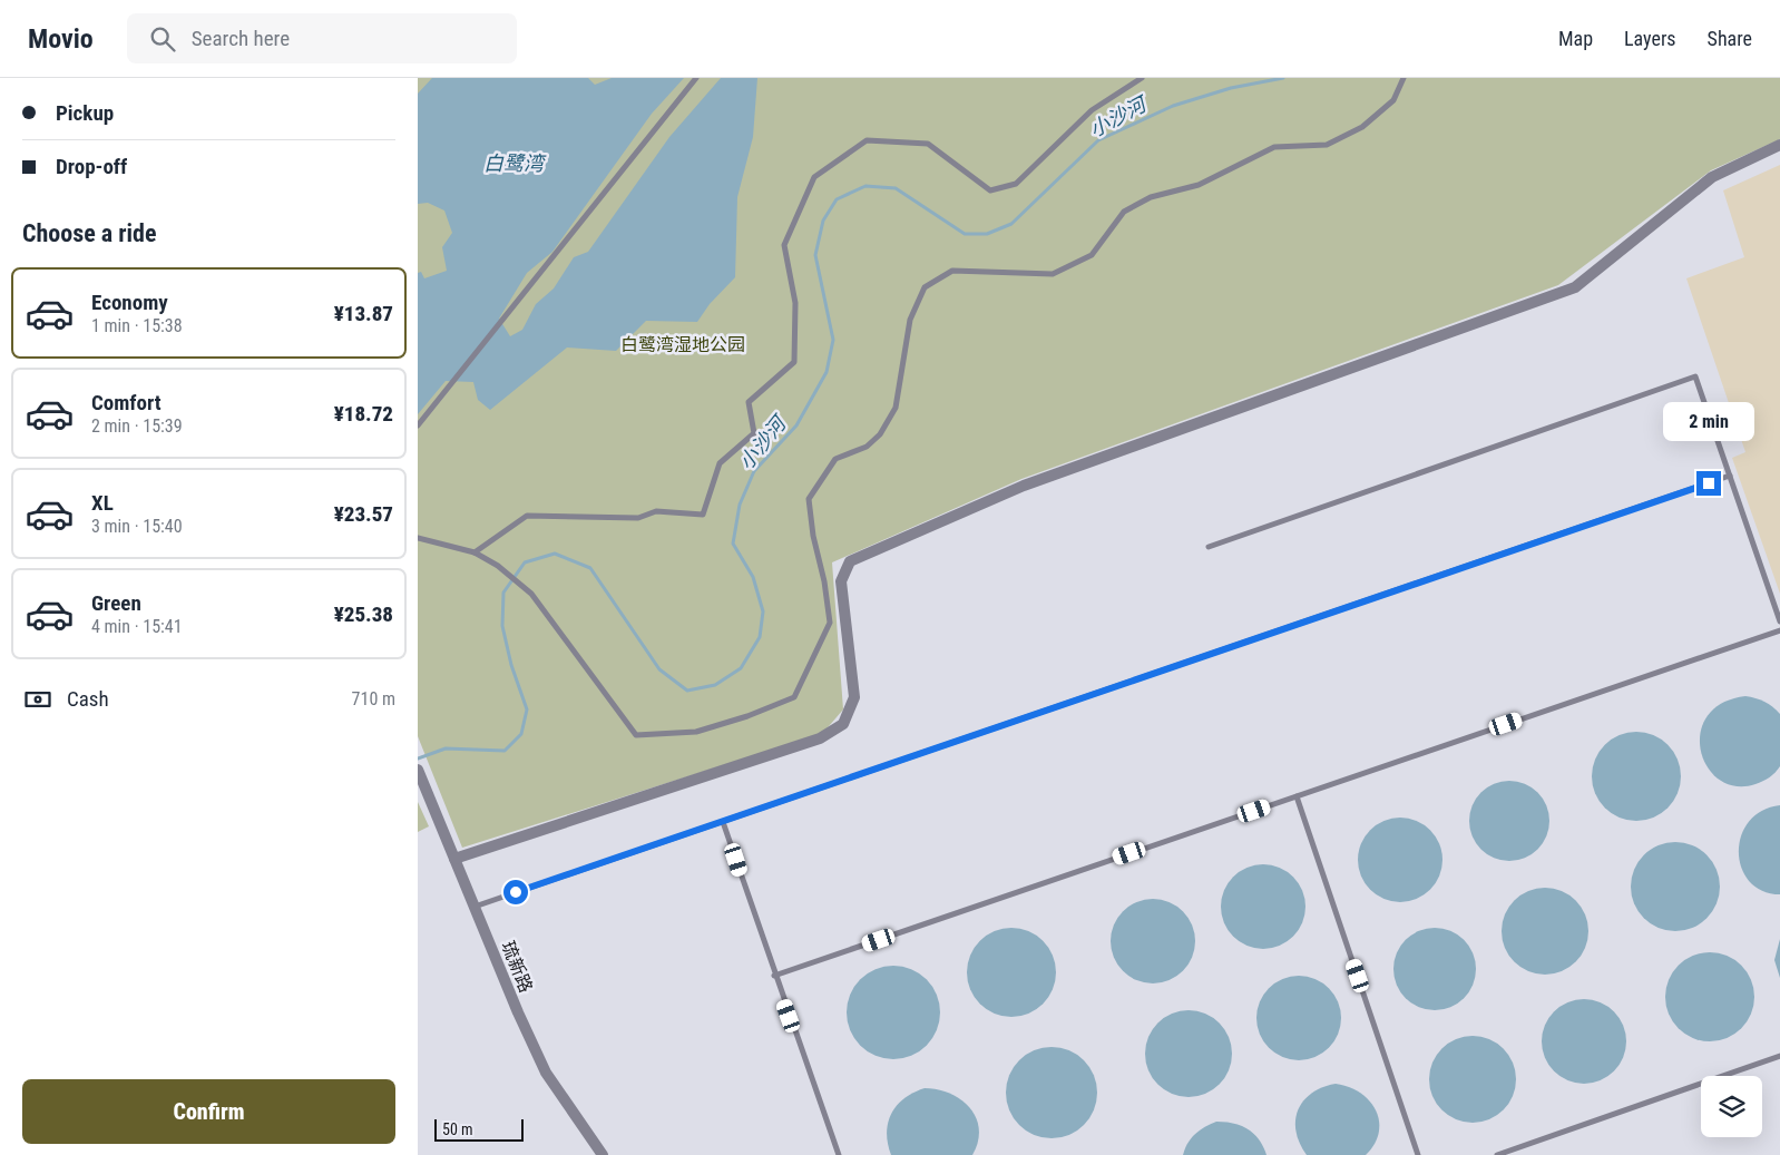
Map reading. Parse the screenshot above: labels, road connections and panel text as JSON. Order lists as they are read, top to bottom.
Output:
{
  "streets": {
    "street": ["琉新路"]
  },
  "water": ["小沙河", "白鹭湾"],
  "parks": ["白鹭湾湿地公园"],
  "scale_bar": "50 m",
  "page": {
    "header": "Movio",
    "search": "Search here",
    "nav": ["Map", "Layers", "Share"],
    "banner": ["Pickup", "Drop-off"],
    "heading": "Choose a ride",
    "list": [
      {
        "name": "Economy",
        "note": "1 min · 15:38",
        "value": "¥13.87"
      },
      {
        "name": "Comfort",
        "note": "2 min · 15:39",
        "value": "¥18.72"
      },
      {
        "name": "XL",
        "note": "3 min · 15:40",
        "value": "¥23.57"
      },
      {
        "name": "Green",
        "note": "4 min · 15:41",
        "value": "¥25.38"
      }
    ],
    "bubble": "2 min",
    "pay": ["Cash", "710 m"],
    "buttons": "Confirm",
    "scale": "50 m"
  }
}
